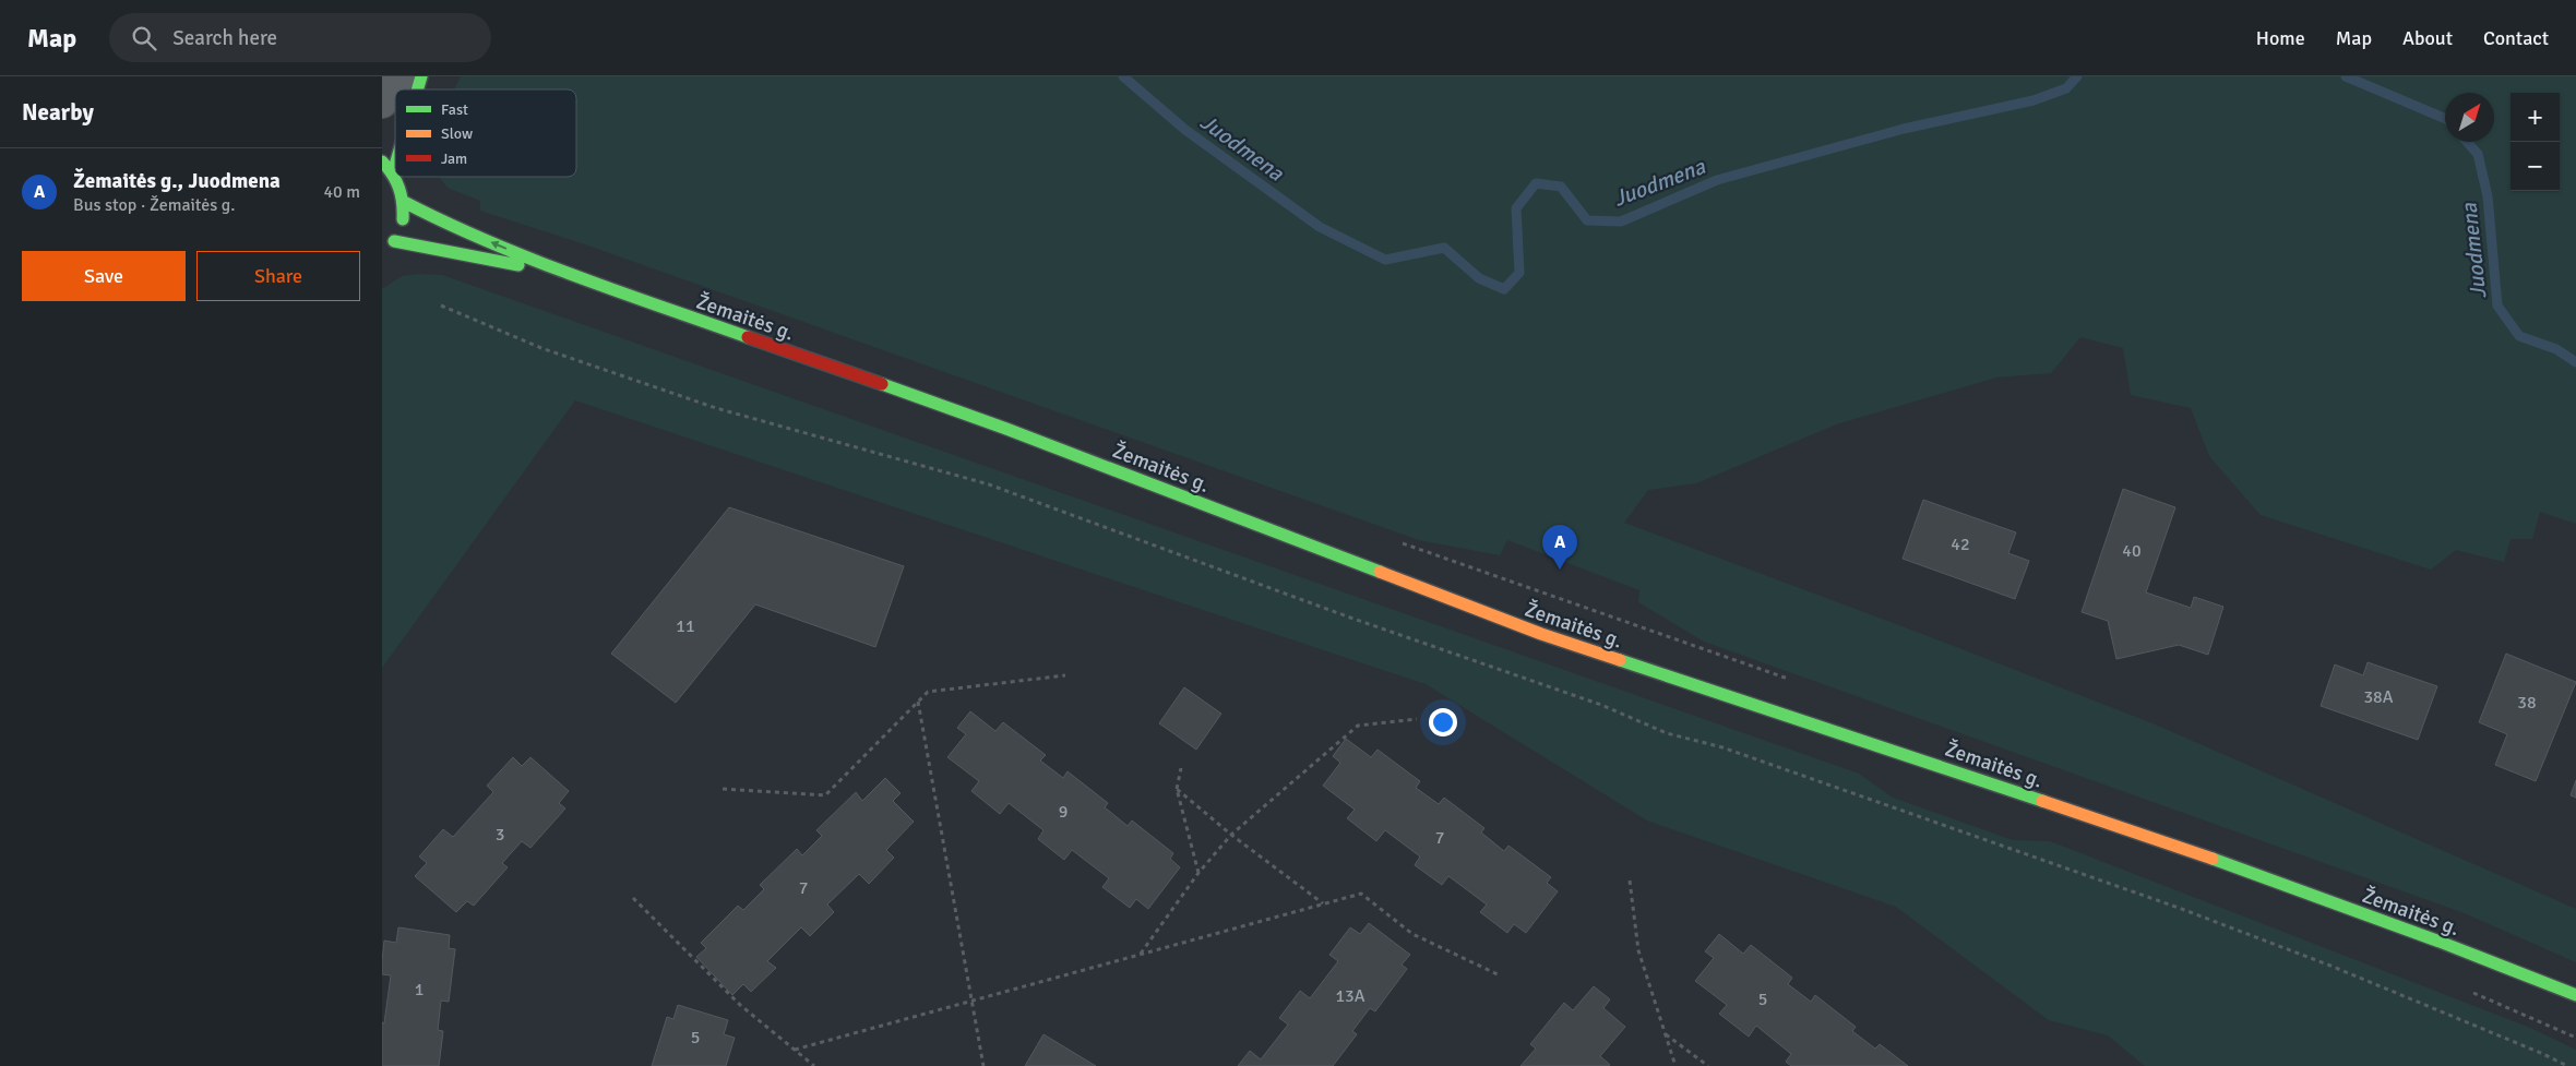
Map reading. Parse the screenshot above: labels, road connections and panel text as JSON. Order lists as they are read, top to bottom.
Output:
{
  "streets": {
    "main road": ["Žemaitės g."]
  },
  "water": ["Juodmena"],
  "house_numbers": [
    "42",
    "40",
    "11",
    "38A",
    "38",
    "9",
    "3",
    "7",
    "7",
    "1",
    "13A",
    "5",
    "5"
  ],
  "legend": ["Fast", "Slow", "Jam"],
  "north": "top right",
  "page": {
    "header": "Map",
    "search": "Search here",
    "nav": [
      "Home",
      "Map",
      "About",
      "Contact"
    ],
    "heading": "Nearby",
    "map_buttons": ["+", "−"],
    "list": [
      {
        "mark": "A",
        "name": "Žemaitės g., Juodmena",
        "note": "Bus stop · Žemaitės g.",
        "value": "40 m"
      }
    ],
    "buttons": ["Save", "Share"],
    "pins": "A"
  }
}
